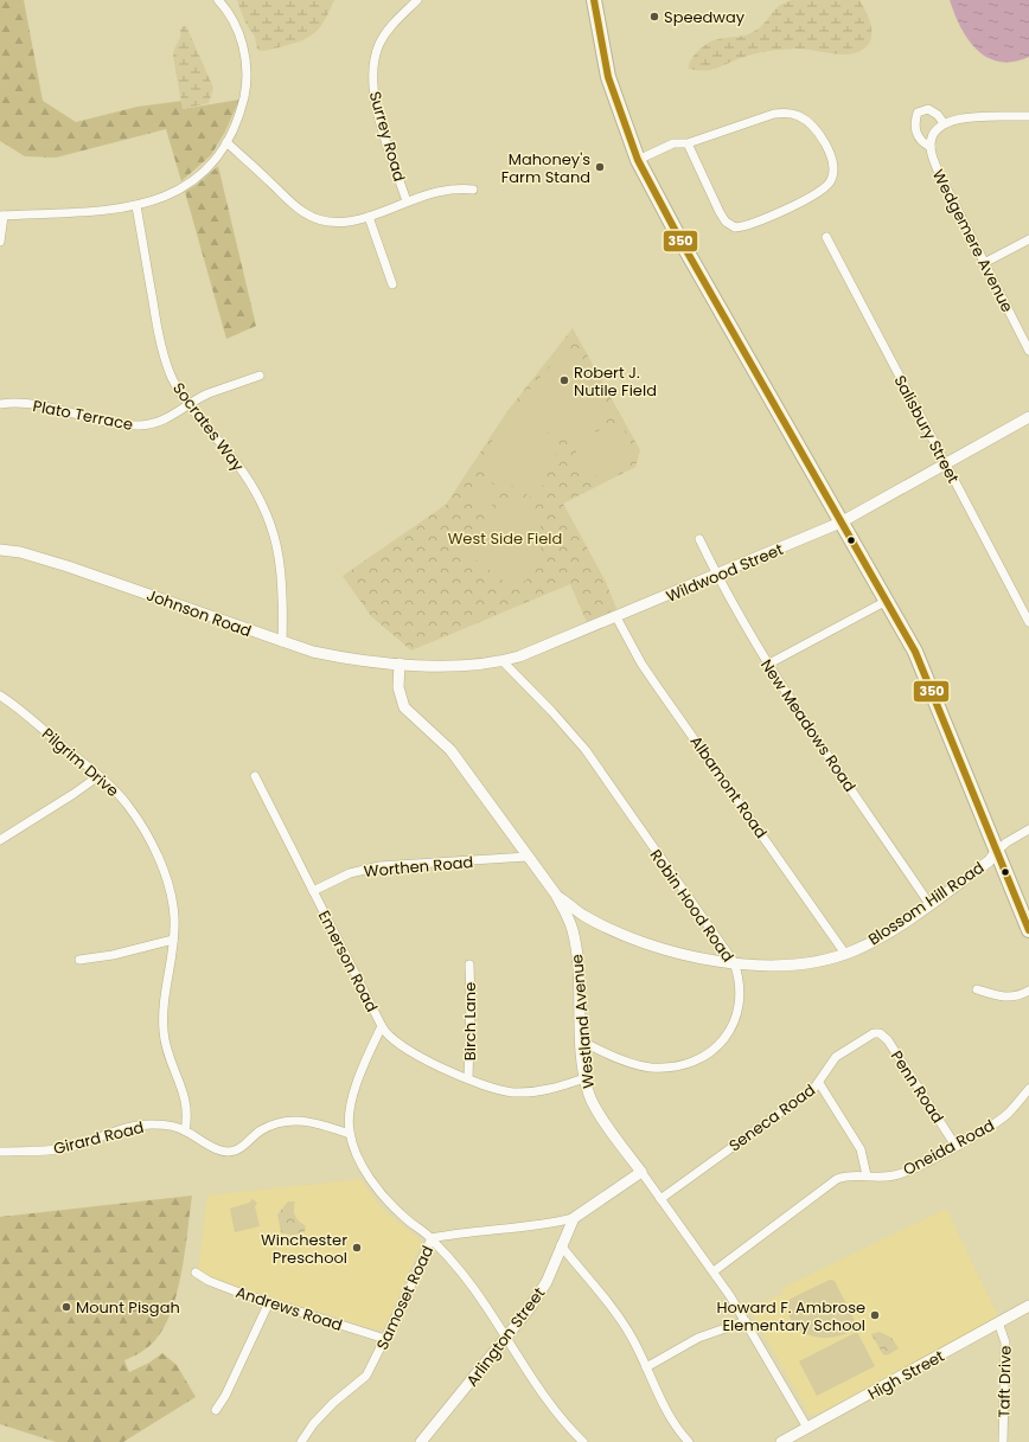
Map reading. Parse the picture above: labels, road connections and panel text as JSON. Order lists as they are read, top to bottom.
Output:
{
  "streets": {
    "street": [
      "Surrey Road",
      "Wedgemere Avenue",
      "Plato Terrace",
      "Socrates Way",
      "Salisbury Street",
      "Wildwood Street",
      "Johnson Road",
      "New Meadows Road",
      "Pilgrim Drive",
      "Albamont Road",
      "Worthen Road",
      "Blossom Hill Road",
      "Robin Hood Road",
      "Emerson Road",
      "Birch Lane",
      "Westland Avenue",
      "Penn Road",
      "Seneca Road",
      "Girard Road",
      "Oneida Road",
      "Samoset Road",
      "Andrews Road",
      "Arlington Street",
      "High Street",
      "Taft Drive"
    ]
  },
  "crossings": [
    ["Plato Terrace", "Socrates Way"],
    ["Socrates Way", "Johnson Road"],
    ["Salisbury Street", "Wildwood Street"],
    ["Wildwood Street", "Johnson Road"],
    ["Wildwood Street", "New Meadows Road"],
    ["Wildwood Street", "Albamont Road"],
    ["Wildwood Street", "Robin Hood Road"],
    ["Wildwood Street", "Westland Avenue"],
    ["Johnson Road", "Westland Avenue"],
    ["New Meadows Road", "Blossom Hill Road"],
    ["Pilgrim Drive", "Girard Road"],
    ["Albamont Road", "Blossom Hill Road"],
    ["Worthen Road", "Emerson Road"],
    ["Worthen Road", "Westland Avenue"],
    ["Blossom Hill Road", "Robin Hood Road"],
    ["Blossom Hill Road", "Westland Avenue"],
    ["Robin Hood Road", "Westland Avenue"],
    ["Emerson Road", "Girard Road"],
    ["Emerson Road", "Samoset Road"],
    ["Emerson Road", "Arlington Street"],
    ["Westland Avenue", "Seneca Road"],
    ["Westland Avenue", "Oneida Road"],
    ["Westland Avenue", "High Street"],
    ["Penn Road", "Seneca Road"],
    ["Penn Road", "Oneida Road"],
    ["Samoset Road", "Andrews Road"],
    ["Samoset Road", "Arlington Street"],
    ["High Street", "Taft Drive"]
  ],
  "parks": ["West Side Field"],
  "places": [
    "Speedway",
    "Mahoney's Farm Stand",
    "Robert J. Nutile Field",
    "Winchester Preschool",
    "Mount Pisgah",
    "Howard F. Ambrose Elementary School"
  ],
  "lines": ["transit line 350"]
}
